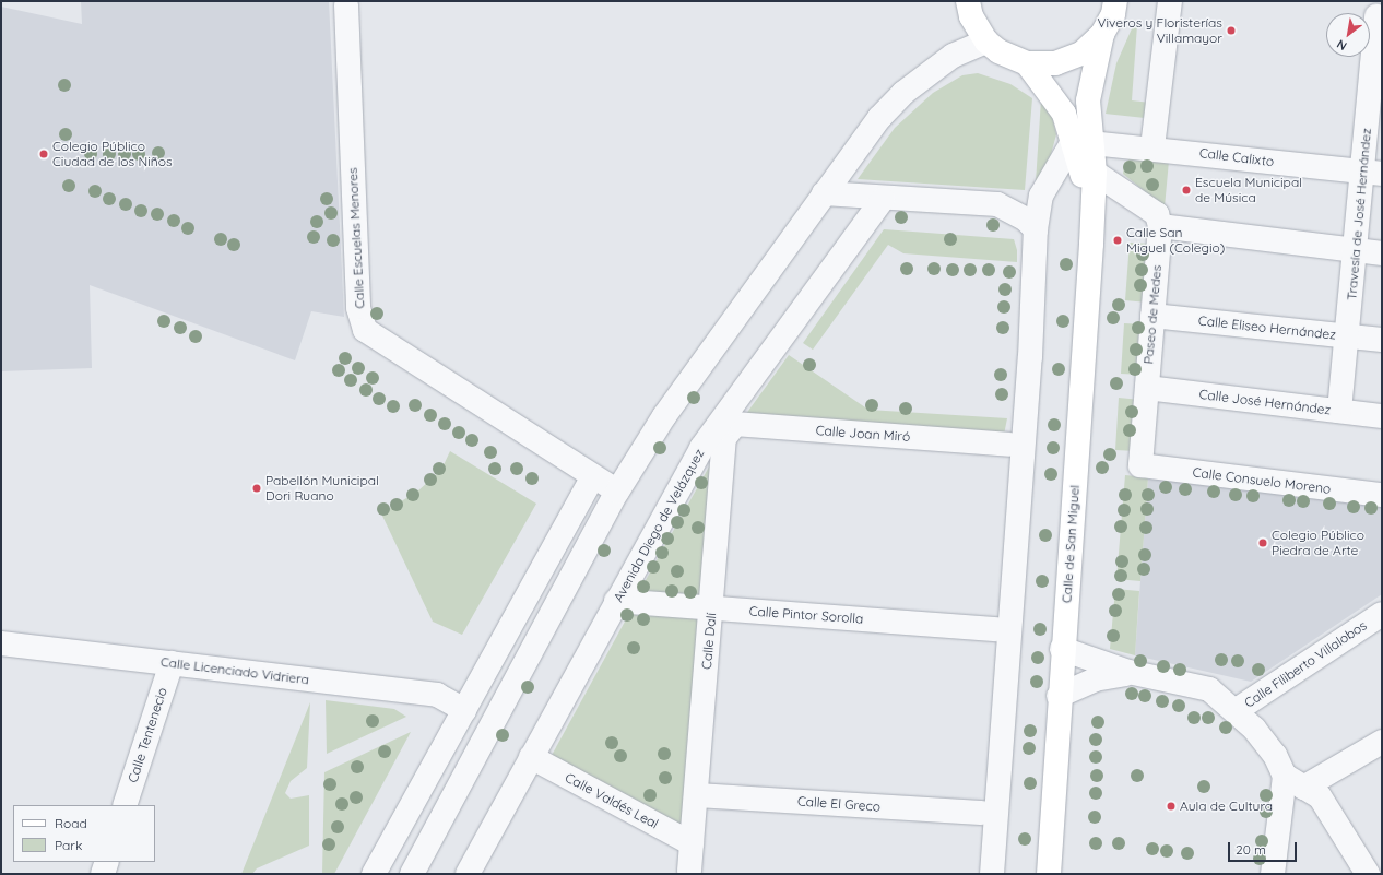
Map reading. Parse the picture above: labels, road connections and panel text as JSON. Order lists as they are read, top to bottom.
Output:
{
  "streets": {
    "main road": ["Calle de San Miguel"],
    "street": [
      "Calle Calixto",
      "Travesía de José Hernández",
      "Calle Escuelas Menores",
      "Paseo de Medes",
      "Calle Eliseo Hernández",
      "Calle José Hernández",
      "Calle Joan Miró",
      "Calle Consuelo Moreno",
      "Avenida Diego de Velázquez",
      "Calle Pintor Sorolla",
      "Calle Dalí",
      "Calle Filiberto Villalobos",
      "Calle Licenciado Vidriera",
      "Calle Tentenecio",
      "Calle Valdés Leal",
      "Calle El Greco"
    ]
  },
  "crossings": [
    ["Calle Calixto", "Travesía de José Hernández"],
    ["Calle Calixto", "Calle de San Miguel"],
    ["Travesía de José Hernández", "Calle Eliseo Hernández"],
    ["Travesía de José Hernández", "Calle José Hernández"],
    ["Paseo de Medes", "Calle Eliseo Hernández"],
    ["Paseo de Medes", "Calle José Hernández"],
    ["Paseo de Medes", "Calle Consuelo Moreno"],
    ["Calle Joan Miró", "Calle Dalí"],
    ["Avenida Diego de Velázquez", "Calle Pintor Sorolla"],
    ["Avenida Diego de Velázquez", "Calle Valdés Leal"],
    ["Calle de San Miguel", "Calle Filiberto Villalobos"],
    ["Calle Pintor Sorolla", "Calle Dalí"],
    ["Calle Dalí", "Calle Valdés Leal"],
    ["Calle Dalí", "Calle El Greco"],
    ["Calle Licenciado Vidriera", "Calle Tentenecio"]
  ],
  "places": [
    "Viveros y Floristerías Villamayor",
    "Colegio Público Ciudad de los Niños",
    "Escuela Municipal de Música",
    "Calle San Miguel (Colegio)",
    "Pabellón Municipal Dori Ruano",
    "Colegio Público Piedra de Arte",
    "Aula de Cultura"
  ],
  "legend": ["Road", "Park"],
  "scale_bar": "20 m",
  "north": "bottom left"
}
